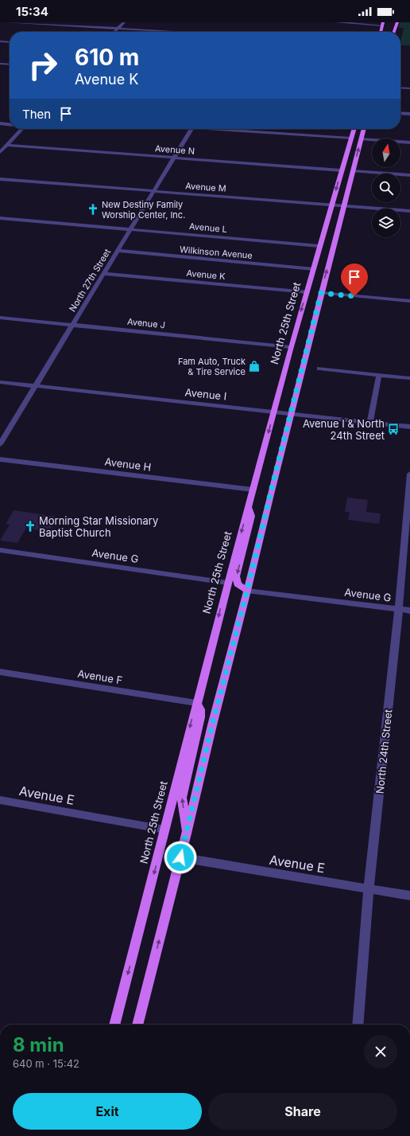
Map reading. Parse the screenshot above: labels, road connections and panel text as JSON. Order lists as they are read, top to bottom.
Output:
{
  "streets": {
    "main road": ["North 25th Street"],
    "street": [
      "Avenue N",
      "Avenue M",
      "Avenue L",
      "Wilkinson Avenue",
      "Avenue K",
      "North 27th Street",
      "Avenue J",
      "Avenue I",
      "Avenue H",
      "Avenue G",
      "Avenue F",
      "North 24th Street",
      "Avenue E"
    ]
  },
  "crossings": [
    ["Avenue N", "North 27th Street"],
    ["Avenue N", "North 25th Street"],
    ["Avenue M", "North 27th Street"],
    ["Avenue M", "North 25th Street"],
    ["Avenue L", "North 27th Street"],
    ["Avenue L", "North 25th Street"],
    ["Wilkinson Avenue", "North 27th Street"],
    ["Wilkinson Avenue", "North 25th Street"],
    ["Avenue K", "North 27th Street"],
    ["Avenue K", "North 25th Street"],
    ["North 27th Street", "Avenue J"],
    ["North 27th Street", "Avenue I"],
    ["Avenue J", "North 25th Street"],
    ["North 25th Street", "Avenue I"],
    ["North 25th Street", "Avenue H"],
    ["North 25th Street", "Avenue G"],
    ["North 25th Street", "Avenue F"],
    ["North 25th Street", "Avenue E"],
    ["Avenue G", "North 24th Street"],
    ["North 24th Street", "Avenue E"]
  ],
  "places": {
    "church": ["New Destiny Family Worship Center, Inc.", "Morning Star Missionary Baptist Church"],
    "shop": ["Fam Auto, Truck & Tire Service"],
    "bus stop": ["Avenue I & North 24th Street"]
  },
  "north": "top",
  "page": {
    "status": "15:34",
    "turn": ["610 m", "Avenue K"],
    "then": "Then",
    "heading": ["8 min", "640 m · 15:42"],
    "buttons": ["Exit", "Share"]
  }
}
